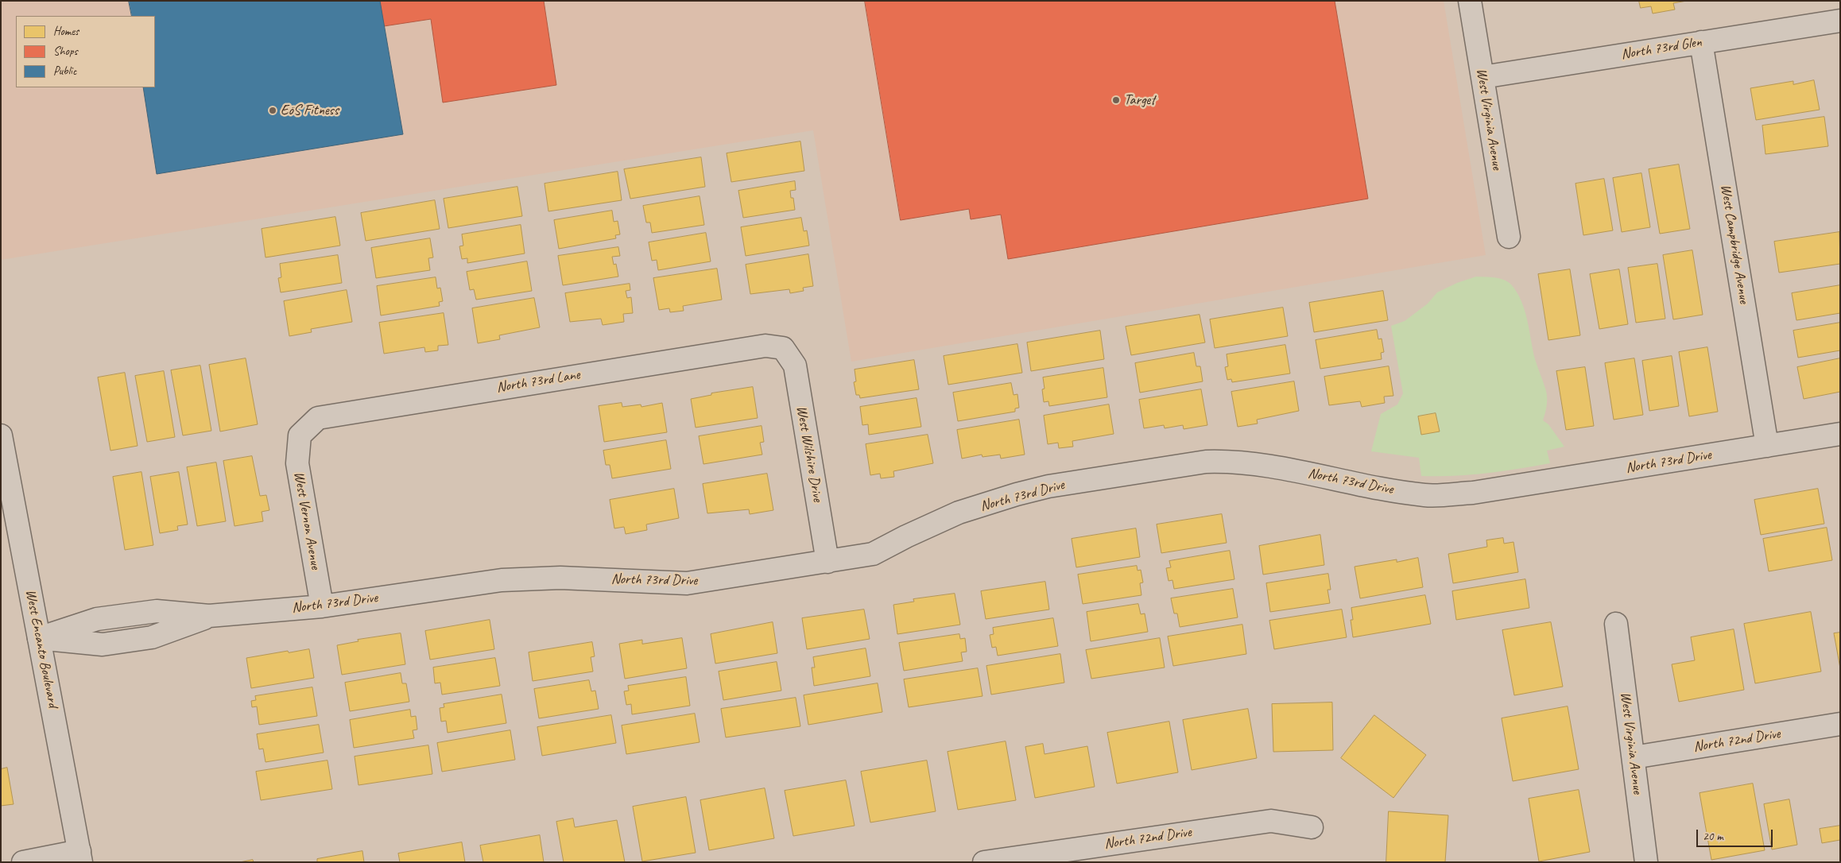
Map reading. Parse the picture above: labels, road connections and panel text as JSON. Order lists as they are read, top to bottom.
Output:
{
  "streets": {
    "street": [
      "North 73rd Glen",
      "West Virginia Avenue",
      "West Campbridge Avenue",
      "North 73rd Lane",
      "West Wilshire Drive",
      "North 73rd Drive",
      "West Vernon Avenue",
      "West Encanto Boulevard",
      "North 72nd Drive"
    ]
  },
  "crossings": [
    ["North 73rd Glen", "West Virginia Avenue"],
    ["North 73rd Glen", "West Campbridge Avenue"],
    ["West Virginia Avenue", "North 72nd Drive"],
    ["West Campbridge Avenue", "North 73rd Drive"],
    ["North 73rd Lane", "West Wilshire Drive"],
    ["North 73rd Lane", "West Vernon Avenue"],
    ["West Wilshire Drive", "North 73rd Drive"],
    ["North 73rd Drive", "West Vernon Avenue"],
    ["North 73rd Drive", "West Encanto Boulevard"]
  ],
  "places": ["Target", "EōS Fitness"],
  "legend": ["Homes", "Shops", "Public"],
  "scale_bar": "20 m"
}
